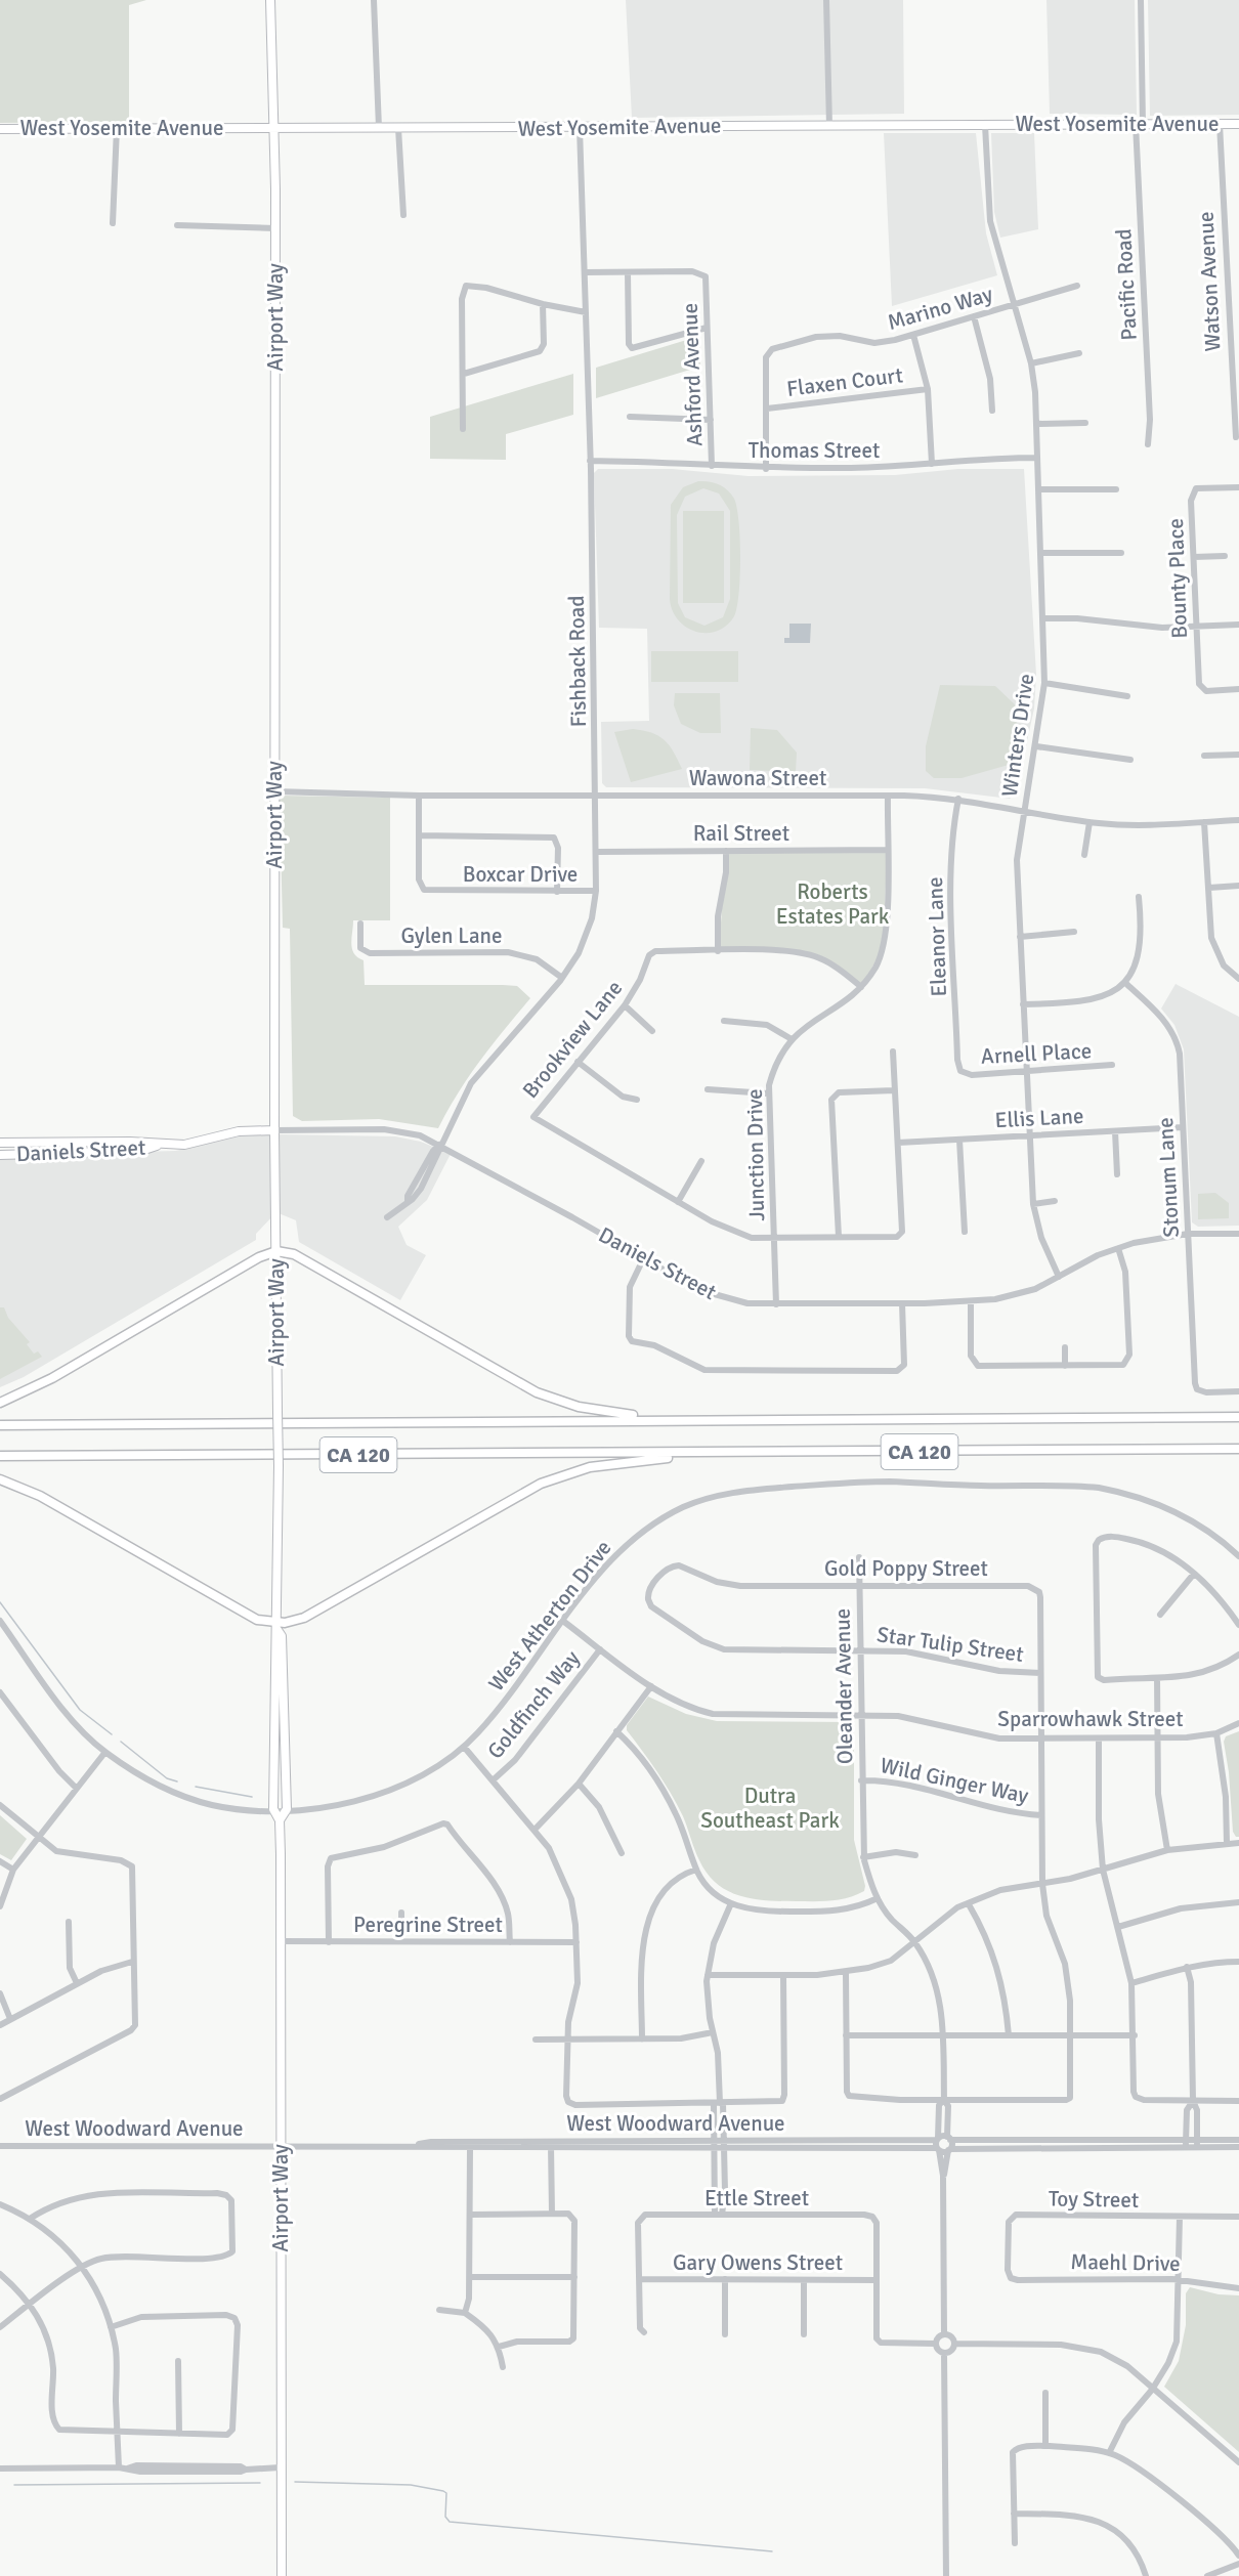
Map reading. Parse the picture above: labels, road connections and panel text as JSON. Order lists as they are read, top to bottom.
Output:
{
  "streets": {
    "highway": ["CA 120"],
    "main road": ["West Yosemite Avenue", "Airport Way", "Daniels Street"],
    "street": [
      "Watson Avenue",
      "Pacific Road",
      "Marino Way",
      "Ashford Avenue",
      "Flaxen Court",
      "Thomas Street",
      "Bounty Place",
      "Fishback Road",
      "Winters Drive",
      "Wawona Street",
      "Rail Street",
      "Boxcar Drive",
      "Gylen Lane",
      "Eleanor Lane",
      "Brookview Lane",
      "Arnell Place",
      "Ellis Lane",
      "Junction Drive",
      "Stonum Lane",
      "Gold Poppy Street",
      "West Atherton Drive",
      "Star Tulip Street",
      "Oleander Avenue",
      "Goldfinch Way",
      "Sparrowhawk Street",
      "Wild Ginger Way",
      "Peregrine Street",
      "West Woodward Avenue",
      "Ettle Street",
      "Toy Street",
      "Gary Owens Street",
      "Maehl Drive"
    ]
  },
  "crossings": [
    ["West Yosemite Avenue", "Watson Avenue"],
    ["West Yosemite Avenue", "Pacific Road"],
    ["West Yosemite Avenue", "Airport Way"],
    ["West Yosemite Avenue", "Fishback Road"],
    ["West Yosemite Avenue", "Winters Drive"],
    ["Marino Way", "Flaxen Court"],
    ["Marino Way", "Winters Drive"],
    ["Airport Way", "Wawona Street"],
    ["Airport Way", "Daniels Street"],
    ["Airport Way", "West Atherton Drive"],
    ["Airport Way", "Peregrine Street"],
    ["Airport Way", "West Woodward Avenue"],
    ["Ashford Avenue", "Thomas Street"],
    ["Thomas Street", "Fishback Road"],
    ["Thomas Street", "Winters Drive"],
    ["Fishback Road", "Wawona Street"],
    ["Fishback Road", "Rail Street"],
    ["Fishback Road", "Boxcar Drive"],
    ["Fishback Road", "Gylen Lane"],
    ["Fishback Road", "Daniels Street"],
    ["Winters Drive", "Wawona Street"],
    ["Winters Drive", "Arnell Place"],
    ["Winters Drive", "Ellis Lane"],
    ["Winters Drive", "Daniels Street"],
    ["Wawona Street", "Eleanor Lane"],
    ["Wawona Street", "Junction Drive"],
    ["Rail Street", "Junction Drive"],
    ["Eleanor Lane", "Arnell Place"],
    ["Ellis Lane", "Stonum Lane"],
    ["Daniels Street", "Junction Drive"],
    ["Daniels Street", "Stonum Lane"],
    ["Gold Poppy Street", "Star Tulip Street"],
    ["Gold Poppy Street", "Oleander Avenue"],
    ["West Atherton Drive", "Sparrowhawk Street"],
    ["Star Tulip Street", "Oleander Avenue"],
    ["Oleander Avenue", "Sparrowhawk Street"],
    ["Oleander Avenue", "Wild Ginger Way"],
    ["Goldfinch Way", "Sparrowhawk Street"],
    ["Ettle Street", "Gary Owens Street"],
    ["Toy Street", "Maehl Drive"]
  ],
  "parks": ["Roberts Estates Park", "Dutra Southeast Park"]
}
